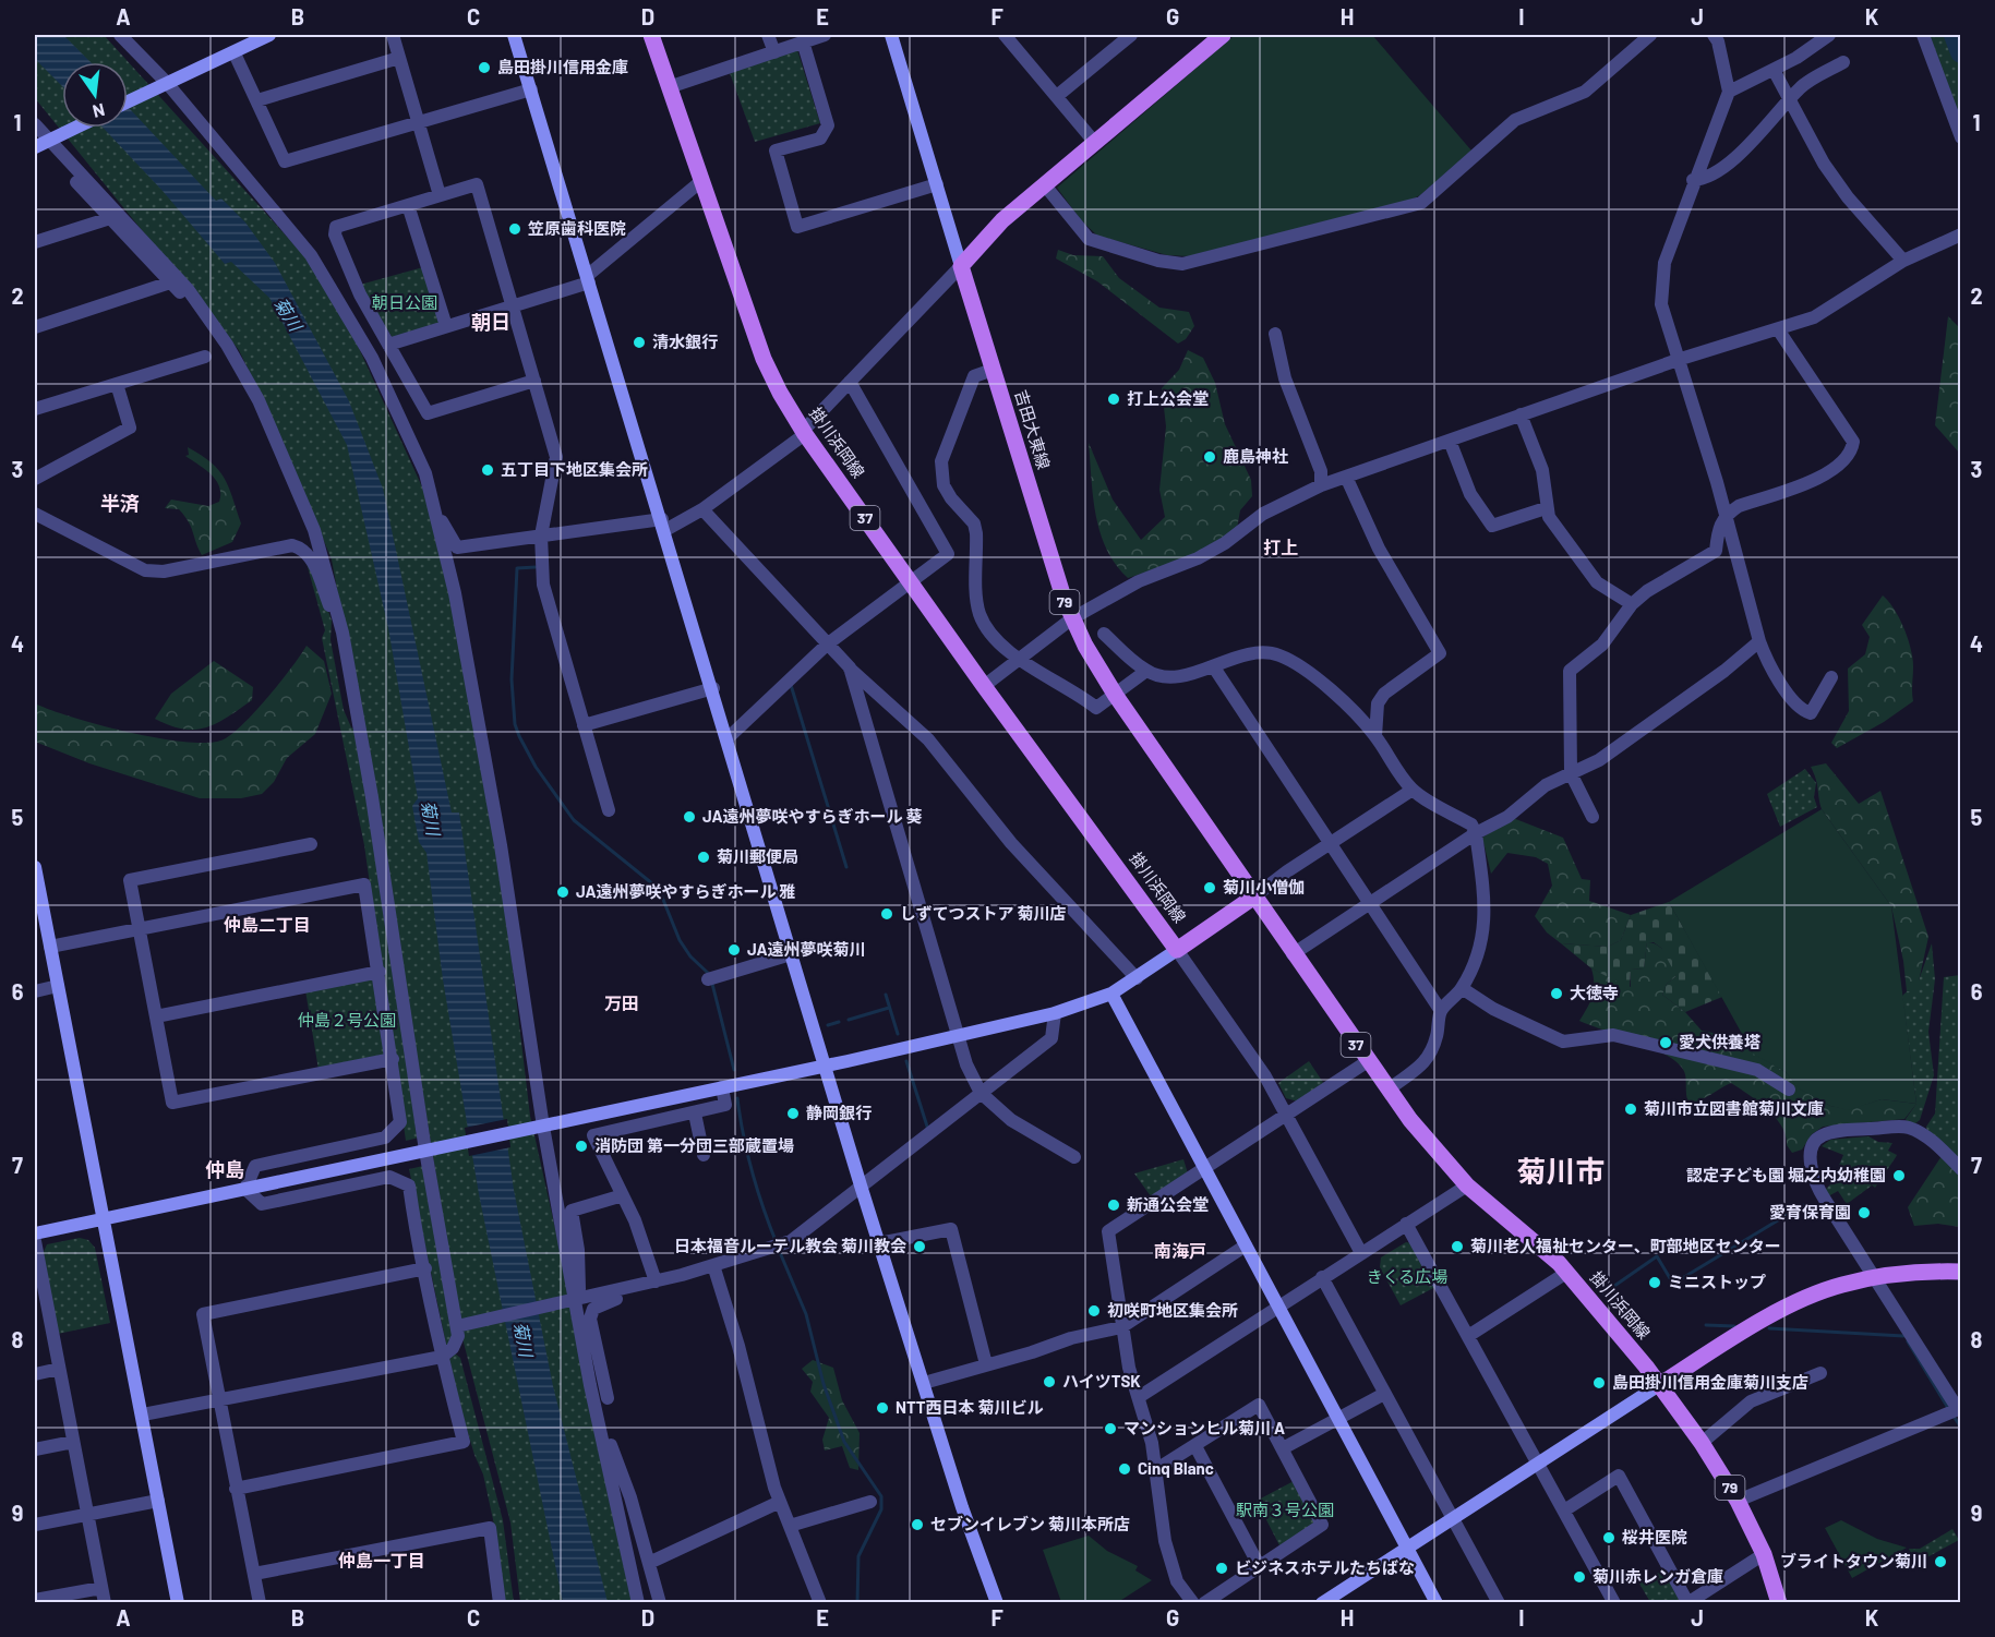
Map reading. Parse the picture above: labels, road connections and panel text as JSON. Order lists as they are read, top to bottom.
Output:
{
  "streets": {
    "main road": [
      "吉田大東線",
      "掛川浜岡線",
      "37",
      "79"
    ]
  },
  "crossings": [
    ["吉田大東線", "掛川浜岡線"],
    ["掛川浜岡線", "79"]
  ],
  "districts": [
    "朝日",
    "半済",
    "打上",
    "仲島二丁目",
    "万田",
    "仲島",
    "菊川市",
    "南海戸",
    "仲島一丁目"
  ],
  "water": ["菊川"],
  "parks": [
    "朝日公園",
    "仲島２号公園",
    "きくる広場",
    "駅南３号公園"
  ],
  "places": [
    "島田掛川信用金庫",
    "笠原歯科医院",
    "清水銀行",
    "打上公会堂",
    "鹿島神社",
    "五丁目下地区集会所",
    "JA遠州夢咲やすらぎホール 葵",
    "菊川郵便局",
    "菊川小僧伽",
    "JA遠州夢咲やすらぎホール 雅",
    "しずてつストア 菊川店",
    "JA遠州夢咲菊川",
    "大徳寺",
    "愛犬供養塔",
    "菊川市立図書館菊川文庫",
    "静岡銀行",
    "消防団 第一分団三部蔵置場",
    "認定子ども園 堀之内幼稚園",
    "新通公会堂",
    "愛育保育園",
    "日本福音ルーテル教会 菊川教会",
    "菊川老人福祉センター、町部地区センター",
    "ミニストップ",
    "初咲町地区集会所",
    "ハイツTSK",
    "島田掛川信用金庫菊川支店",
    "NTT西日本 菊川ビル",
    "マンションヒル菊川 A",
    "Cinq Blanc",
    "セブンイレブン 菊川本所店",
    "桜井医院",
    "ブライトタウン菊川",
    "ビジネスホテルたちばな",
    "菊川赤レンガ倉庫"
  ],
  "north": "bottom",
  "grid": {
    "columns": [
      "A",
      "B",
      "C",
      "D",
      "E",
      "F",
      "G",
      "H",
      "I",
      "J",
      "K"
    ],
    "rows": [
      "1",
      "2",
      "3",
      "4",
      "5",
      "6",
      "7",
      "8",
      "9"
    ]
  }
}
